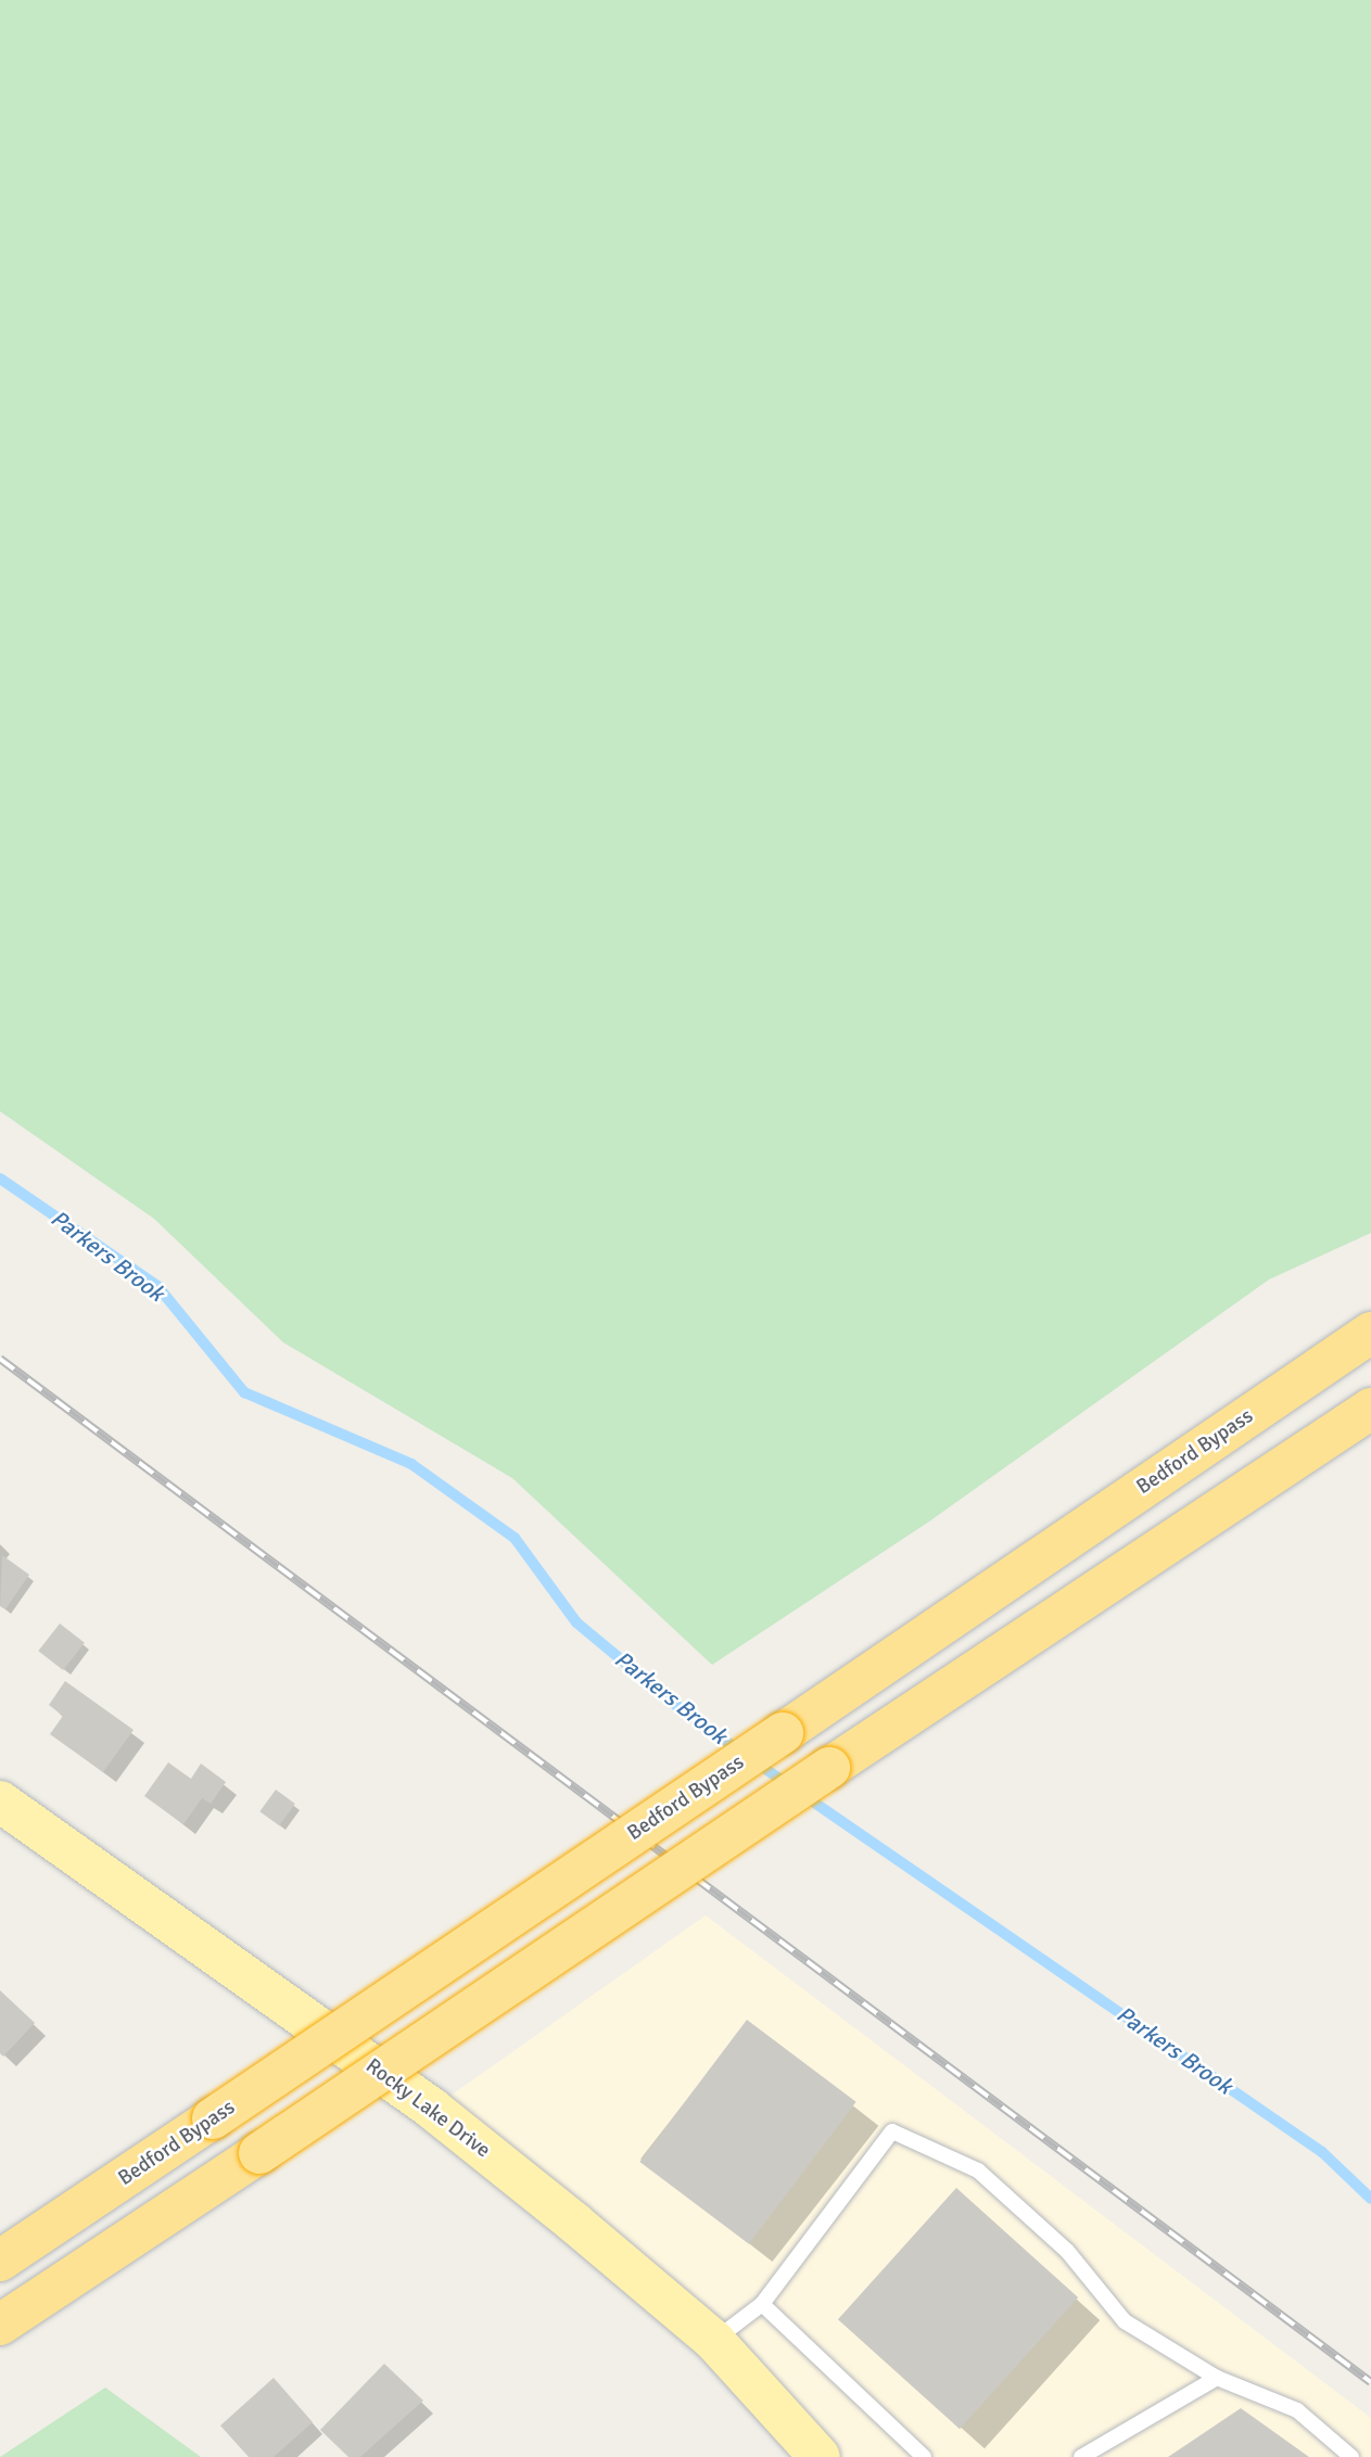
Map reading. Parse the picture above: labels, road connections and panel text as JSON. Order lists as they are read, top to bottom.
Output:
{
  "streets": {
    "highway": ["Bedford Bypass"],
    "main road": ["Rocky Lake Drive"]
  },
  "water": ["Parkers Brook"]
}
